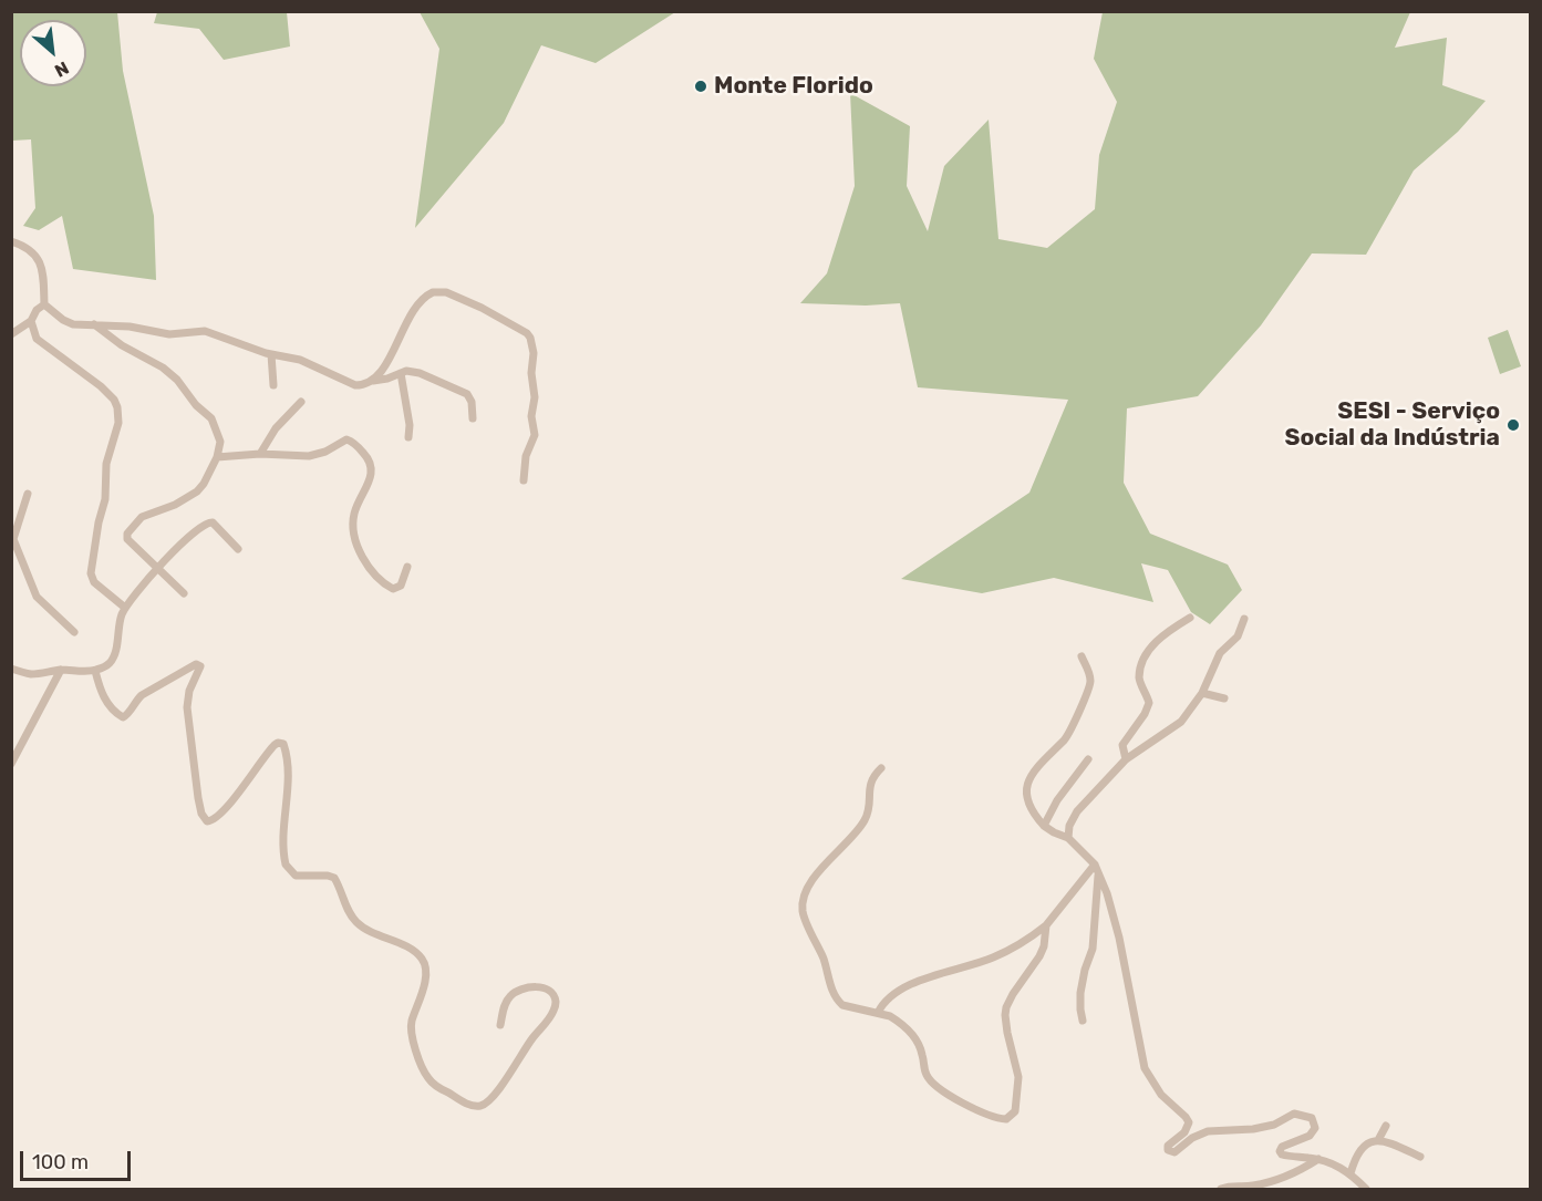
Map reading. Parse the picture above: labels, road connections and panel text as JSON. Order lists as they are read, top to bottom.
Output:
{
  "places": ["Monte Florido", "SESI - Serviço Social da Indústria"],
  "scale_bar": "100 m",
  "north": "bottom right"
}
